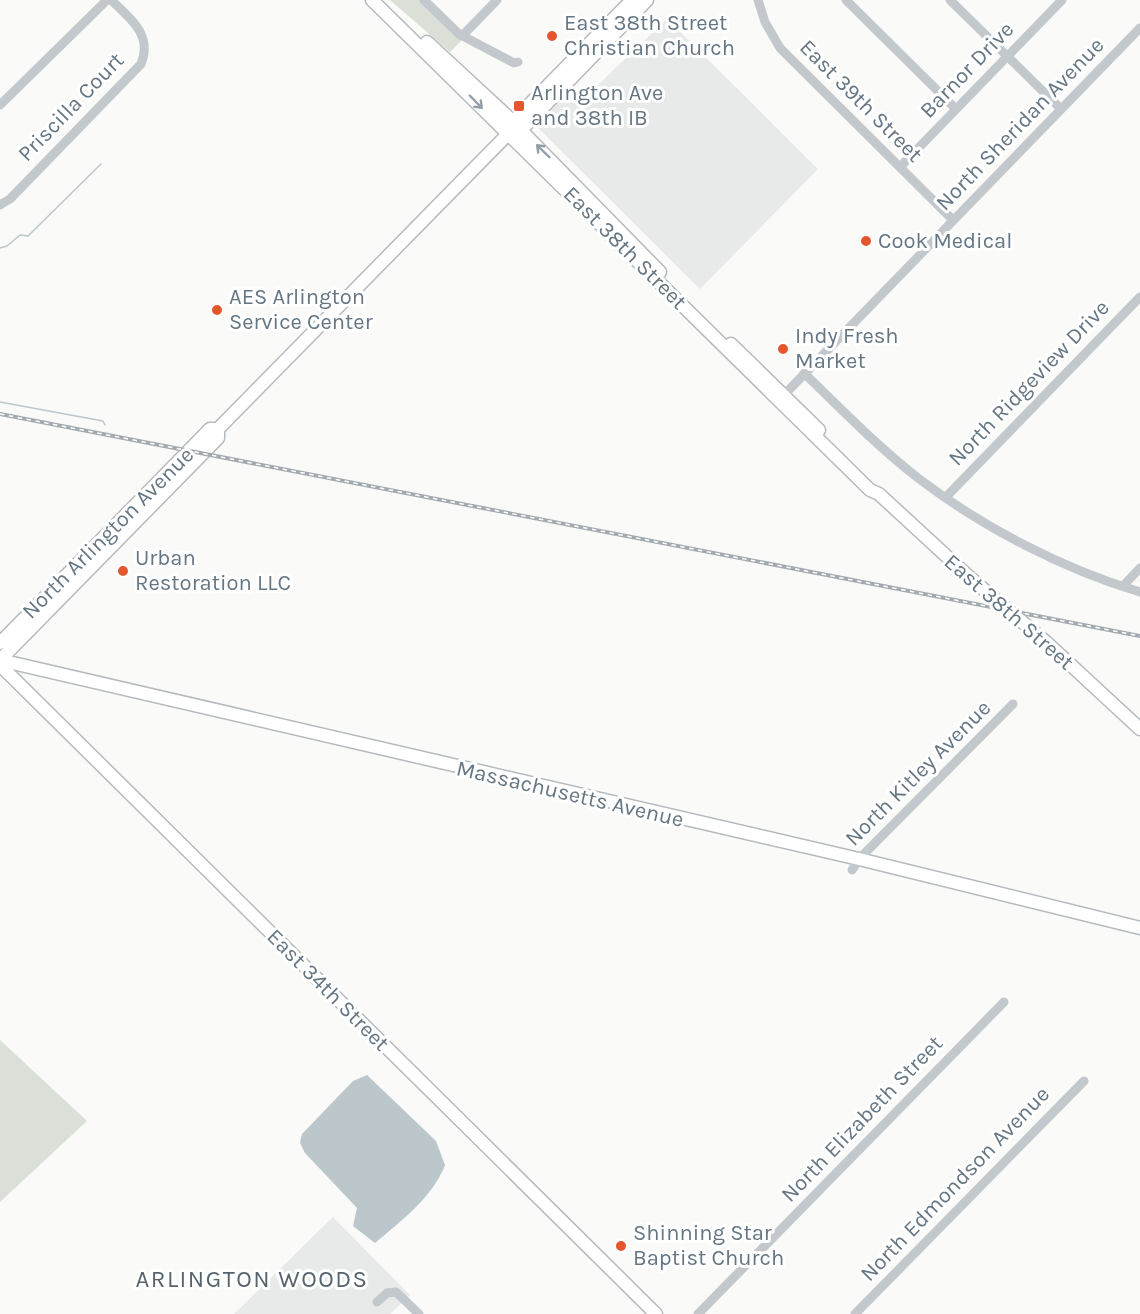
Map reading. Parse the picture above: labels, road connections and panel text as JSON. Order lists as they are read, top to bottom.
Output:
{
  "streets": {
    "main road": [
      "East 38th Street",
      "North Arlington Avenue",
      "Massachusetts Avenue",
      "East 34th Street"
    ],
    "street": [
      "Barnor Drive",
      "East 39th Street",
      "Priscilla Court",
      "North Sheridan Avenue",
      "North Ridgeview Drive",
      "North Kitley Avenue",
      "North Elizabeth Street",
      "North Edmondson Avenue"
    ]
  },
  "crossings": [
    ["Barnor Drive", "East 39th Street"],
    ["East 39th Street", "North Sheridan Avenue"],
    ["North Sheridan Avenue", "East 38th Street"],
    ["East 38th Street", "North Arlington Avenue"],
    ["North Arlington Avenue", "Massachusetts Avenue"],
    ["North Kitley Avenue", "Massachusetts Avenue"]
  ],
  "districts": ["ARLINGTON WOODS"],
  "places": {
    "other": [
      "East 38th Street Christian Church",
      "Cook Medical",
      "AES Arlington Service Center",
      "Indy Fresh Market",
      "Urban Restoration LLC",
      "Shinning Star Baptist Church"
    ],
    "transit": ["Arlington Ave and 38th IB"]
  }
}
